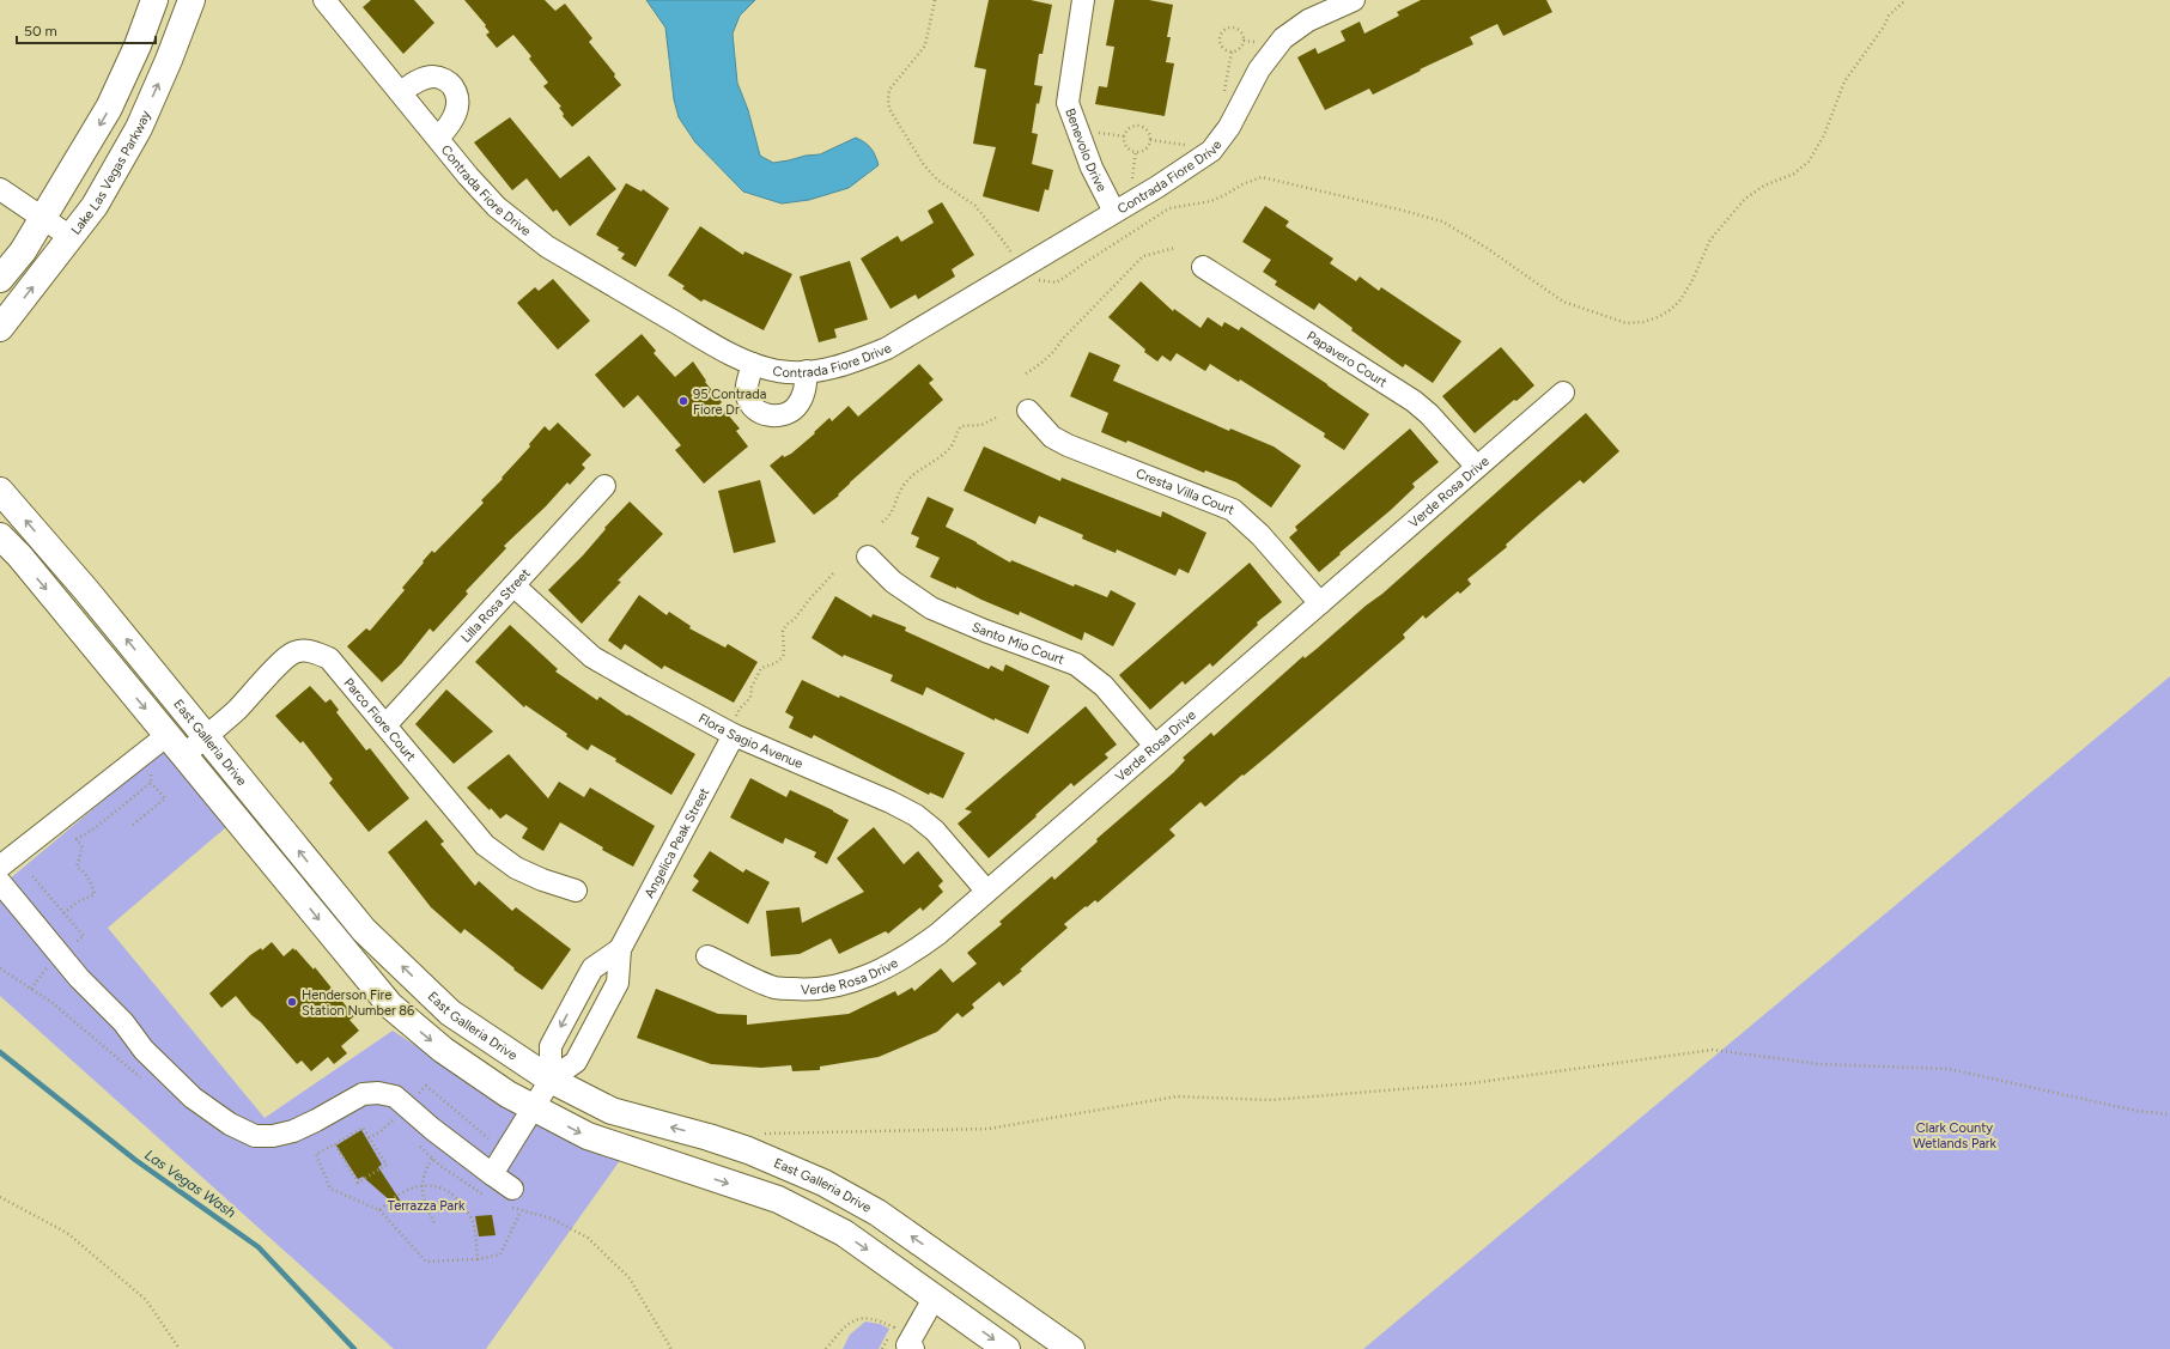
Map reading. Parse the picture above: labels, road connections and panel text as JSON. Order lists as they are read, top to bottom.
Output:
{
  "streets": {
    "main road": ["Lake Las Vegas Parkway", "East Galleria Drive"],
    "street": [
      "Benevolo Drive",
      "Contrada Fiore Drive",
      "Papavero Court",
      "Cresta Villa Court",
      "Verde Rosa Drive",
      "Lilla Rosa Street",
      "Santo Mio Court",
      "Parco Fiore Court",
      "Flora Sagio Avenue",
      "Angelica Peak Street"
    ]
  },
  "crossings": [
    ["Benevolo Drive", "Contrada Fiore Drive"],
    ["Papavero Court", "Verde Rosa Drive"],
    ["Cresta Villa Court", "Verde Rosa Drive"],
    ["Verde Rosa Drive", "Santo Mio Court"],
    ["Verde Rosa Drive", "Flora Sagio Avenue"],
    ["Lilla Rosa Street", "Parco Fiore Court"],
    ["Lilla Rosa Street", "Flora Sagio Avenue"],
    ["Parco Fiore Court", "East Galleria Drive"],
    ["Flora Sagio Avenue", "Angelica Peak Street"],
    ["East Galleria Drive", "Angelica Peak Street"]
  ],
  "water": ["Las Vegas Wash"],
  "parks": ["Clark County Wetlands Park", "Terrazza Park"],
  "places": ["95 Contrada Fiore Dr", "Henderson Fire Station Number 86"],
  "scale_bar": "50 m"
}
